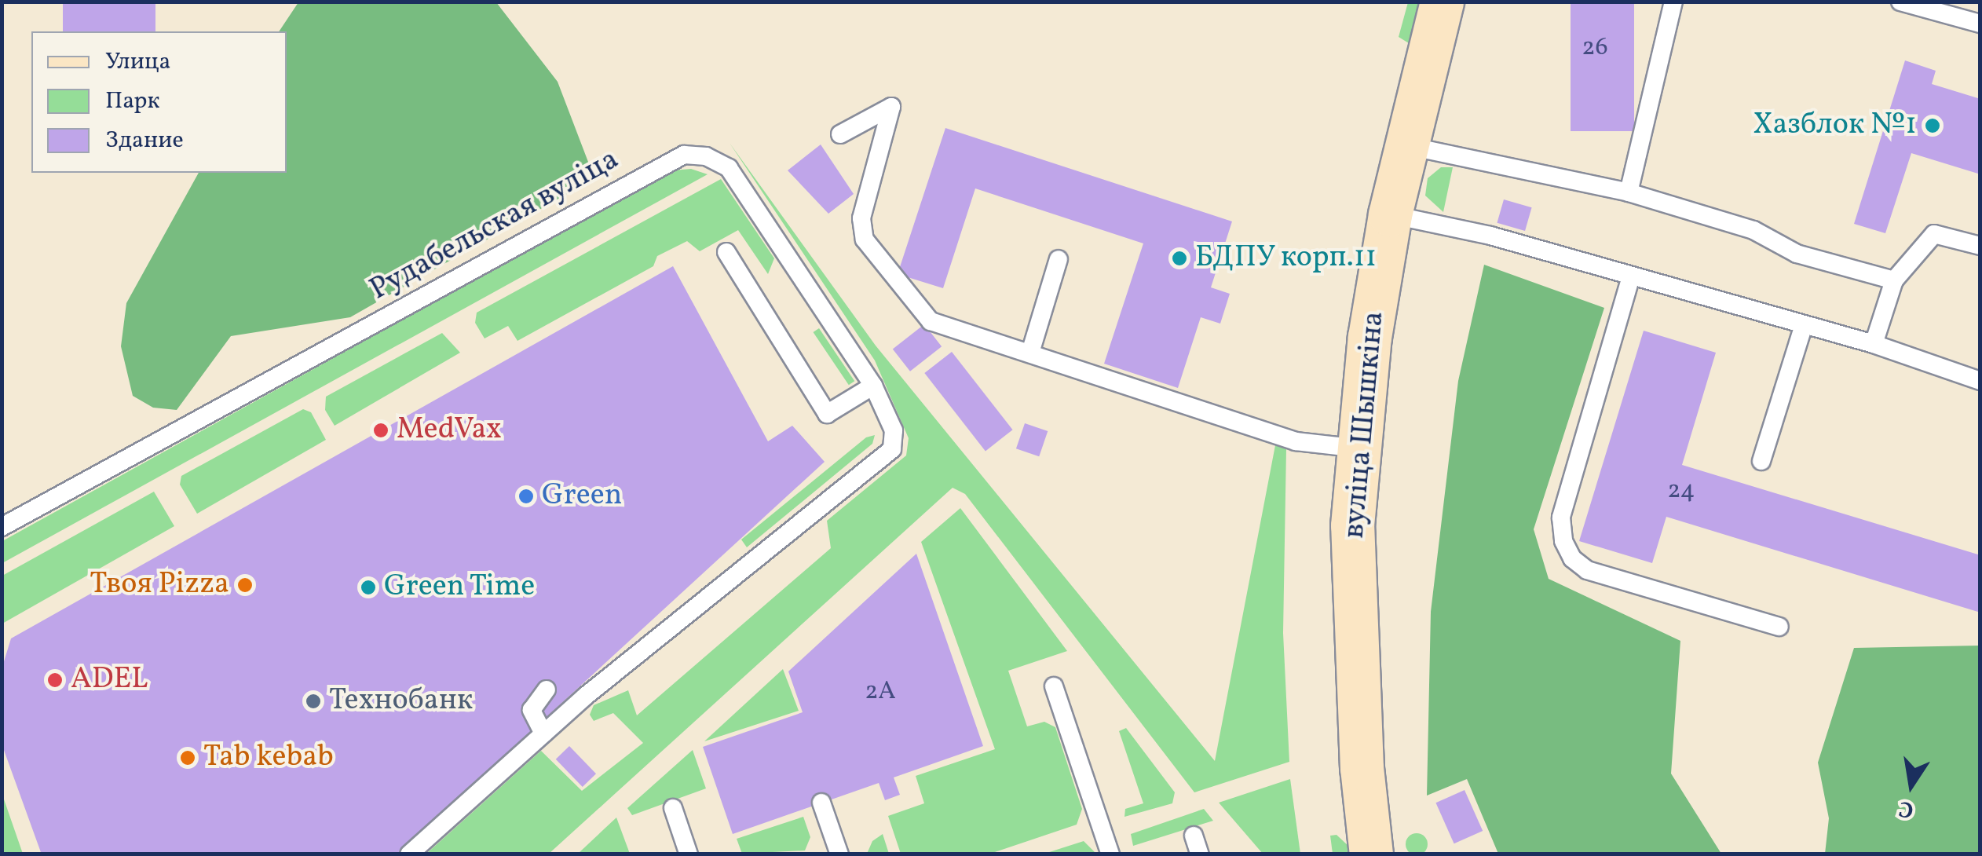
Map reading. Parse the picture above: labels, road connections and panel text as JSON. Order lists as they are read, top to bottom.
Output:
{
  "streets": {
    "main road": ["вуліца Шышкіна"],
    "lane": ["Рудабельская вуліца"]
  },
  "places": [
    "Хазблок №1",
    "БДПУ корп.11",
    "MedVax",
    "Green",
    "Твоя Pizza",
    "Green Time",
    "ADEL",
    "Технобанк",
    "Tab kebab"
  ],
  "house_numbers": ["26", "24", "2А"],
  "legend": ["Улица", "Парк", "Здание"],
  "north": "bottom"
}
